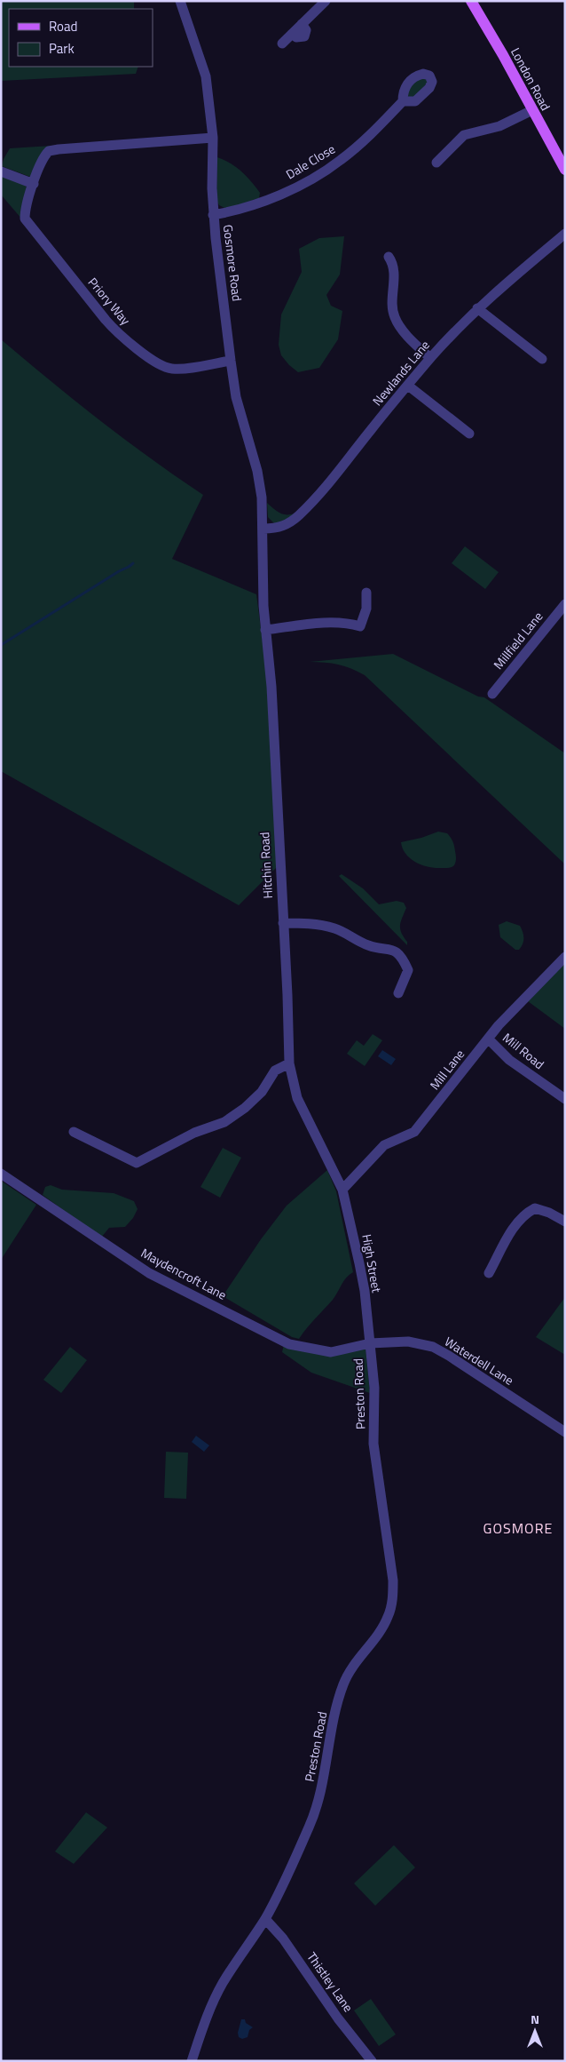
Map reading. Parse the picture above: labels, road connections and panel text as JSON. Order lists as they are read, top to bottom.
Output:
{
  "streets": {
    "main road": ["London Road"],
    "street": [
      "Dale Close",
      "Gosmore Road",
      "Priory Way",
      "Newlands Lane",
      "Millfield Lane",
      "Hitchin Road",
      "Mill Road",
      "Mill Lane",
      "High Street",
      "Maydencroft Lane",
      "Waterdell Lane",
      "Preston Road",
      "Thistley Lane"
    ]
  },
  "crossings": [
    ["Dale Close", "Gosmore Road"],
    ["Gosmore Road", "Priory Way"],
    ["Gosmore Road", "Newlands Lane"],
    ["Gosmore Road", "Hitchin Road"],
    ["Newlands Lane", "Hitchin Road"],
    ["Hitchin Road", "Mill Lane"],
    ["Hitchin Road", "High Street"],
    ["Mill Road", "Mill Lane"],
    ["Mill Lane", "High Street"],
    ["High Street", "Maydencroft Lane"],
    ["High Street", "Waterdell Lane"],
    ["High Street", "Preston Road"],
    ["Maydencroft Lane", "Waterdell Lane"],
    ["Maydencroft Lane", "Preston Road"],
    ["Waterdell Lane", "Preston Road"],
    ["Preston Road", "Thistley Lane"]
  ],
  "districts": ["GOSMORE"],
  "legend": ["Road", "Park"],
  "north": "top"
}
